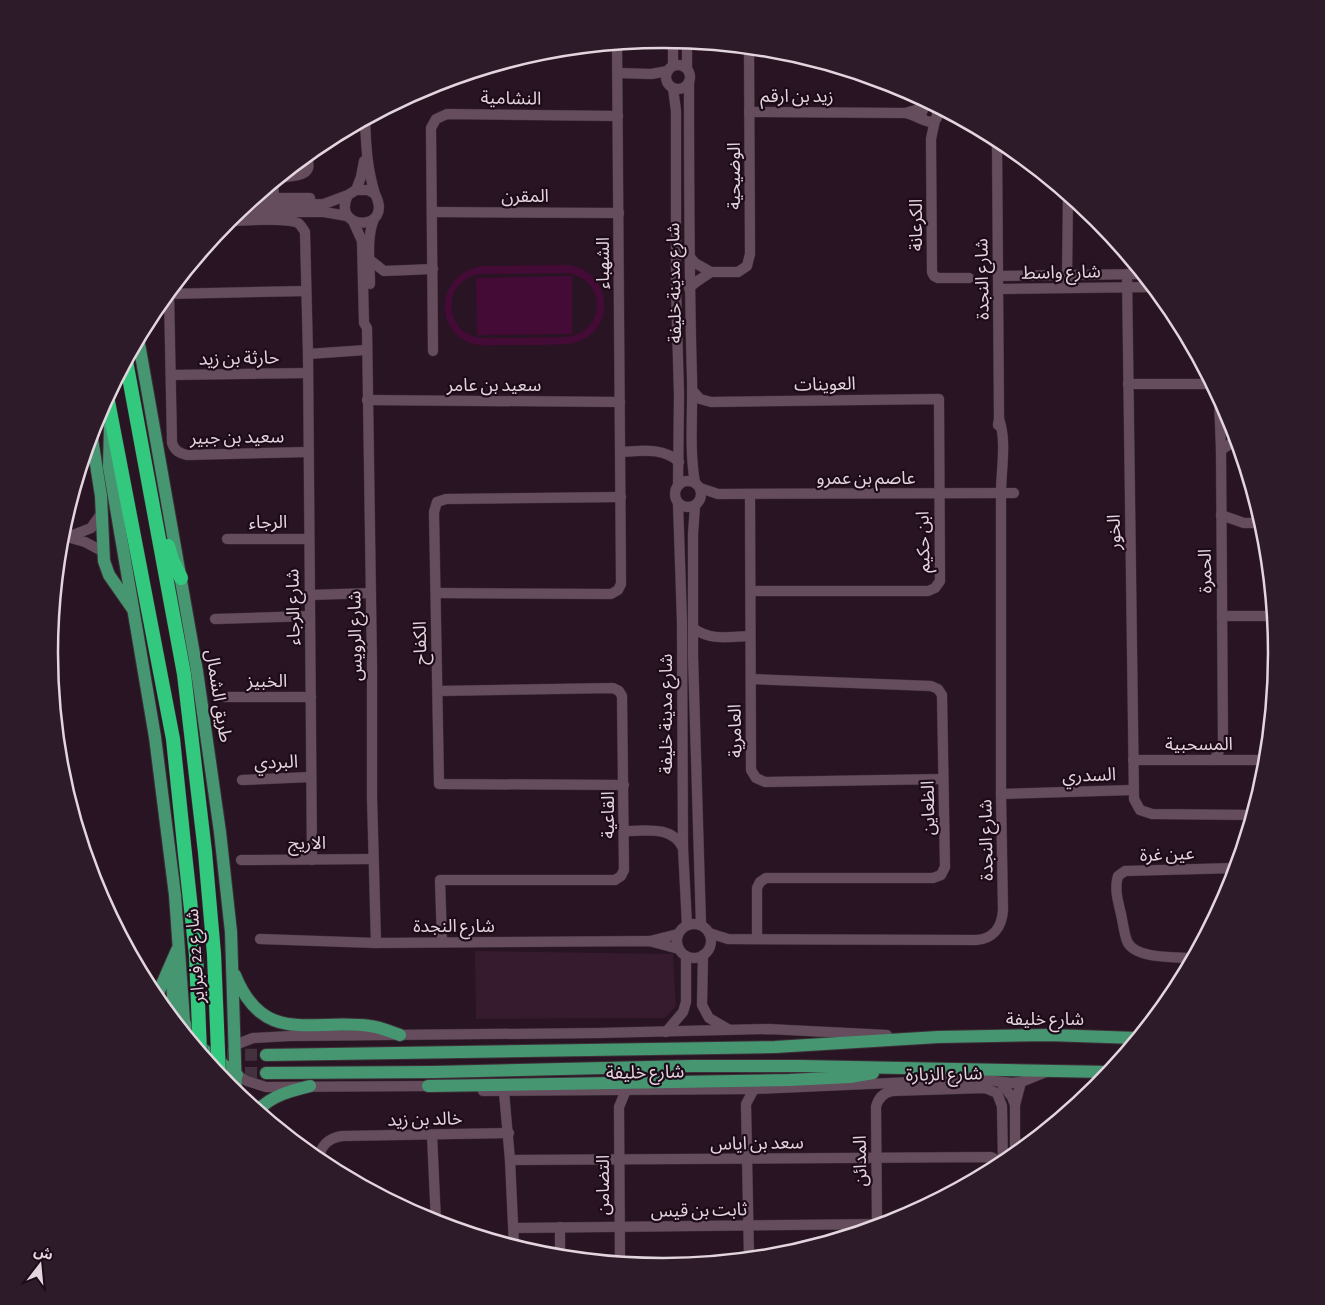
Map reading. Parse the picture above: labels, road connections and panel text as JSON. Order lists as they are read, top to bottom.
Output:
{
  "streets": {
    "highway": ["طريق الشمال", "شارع 22 فبراير"],
    "main road": ["شارع خليفة"],
    "street": [
      "زيد بن ارقم",
      "النشامية",
      "الوضيحية",
      "المقرن",
      "الكرعانة",
      "الشهباء",
      "شارع واسط",
      "شارع النجدة",
      "شارع مدينة خليفة",
      "حارثة بن زيد",
      "العوينات",
      "سعيد بن عامر",
      "سعيد بن جبير",
      "عاصم بن عمرو",
      "الرجاء",
      "الخور",
      "ابن حكيم",
      "الحمرة",
      "شارع الرجاء",
      "شارع الرويس",
      "الكفاح",
      "الخبيز",
      "العامرية",
      "المسحبية",
      "البردي",
      "السدري",
      "الظعاين",
      "القاعية",
      "الاريج",
      "عين غرة",
      "شارع الزبارة",
      "خالد بن زيد",
      "سعد بن اياس",
      "المدائن",
      "التضامن",
      "ثابت بن قيس"
    ]
  },
  "crossings": [
    ["زيد بن ارقم", "الوضيحية"],
    ["زيد بن ارقم", "الكرعانة"],
    ["النشامية", "المقرن"],
    ["النشامية", "الشهباء"],
    ["المقرن", "الشهباء"],
    ["الشهباء", "سعيد بن عامر"],
    ["الشهباء", "الكفاح"],
    ["شارع واسط", "شارع النجدة"],
    ["شارع واسط", "الخور"],
    ["شارع النجدة", "شارع مدينة خليفة"],
    ["شارع النجدة", "عاصم بن عمرو"],
    ["شارع النجدة", "شارع الرويس"],
    ["شارع النجدة", "السدري"],
    ["شارع النجدة", "الظعاين"],
    ["شارع النجدة", "القاعية"],
    ["شارع مدينة خليفة", "عاصم بن عمرو"],
    ["حارثة بن زيد", "سعيد بن جبير"],
    ["حارثة بن زيد", "شارع الرجاء"],
    ["العوينات", "ابن حكيم"],
    ["سعيد بن عامر", "شارع الرويس"],
    ["سعيد بن جبير", "شارع الرجاء"],
    ["عاصم بن عمرو", "ابن حكيم"],
    ["عاصم بن عمرو", "العامرية"],
    ["الرجاء", "شارع الرجاء"],
    ["الخور", "المسحبية"],
    ["الخور", "السدري"],
    ["ابن حكيم", "العامرية"],
    ["الحمرة", "المسحبية"],
    ["شارع الرجاء", "الخبيز"],
    ["شارع الرجاء", "البردي"],
    ["شارع الرجاء", "الاريج"],
    ["شارع الرويس", "الاريج"],
    ["الكفاح", "القاعية"],
    ["طريق الشمال", "شارع 22 فبراير"],
    ["طريق الشمال", "شارع خليفة"],
    ["العامرية", "الظعاين"],
    ["شارع خليفة", "شارع الزبارة"],
    ["شارع خليفة", "التضامن"],
    ["شارع الزبارة", "المدائن"],
    ["سعد بن اياس", "المدائن"],
    ["سعد بن اياس", "التضامن"],
    ["التضامن", "ثابت بن قيس"]
  ],
  "north": "top"
}
